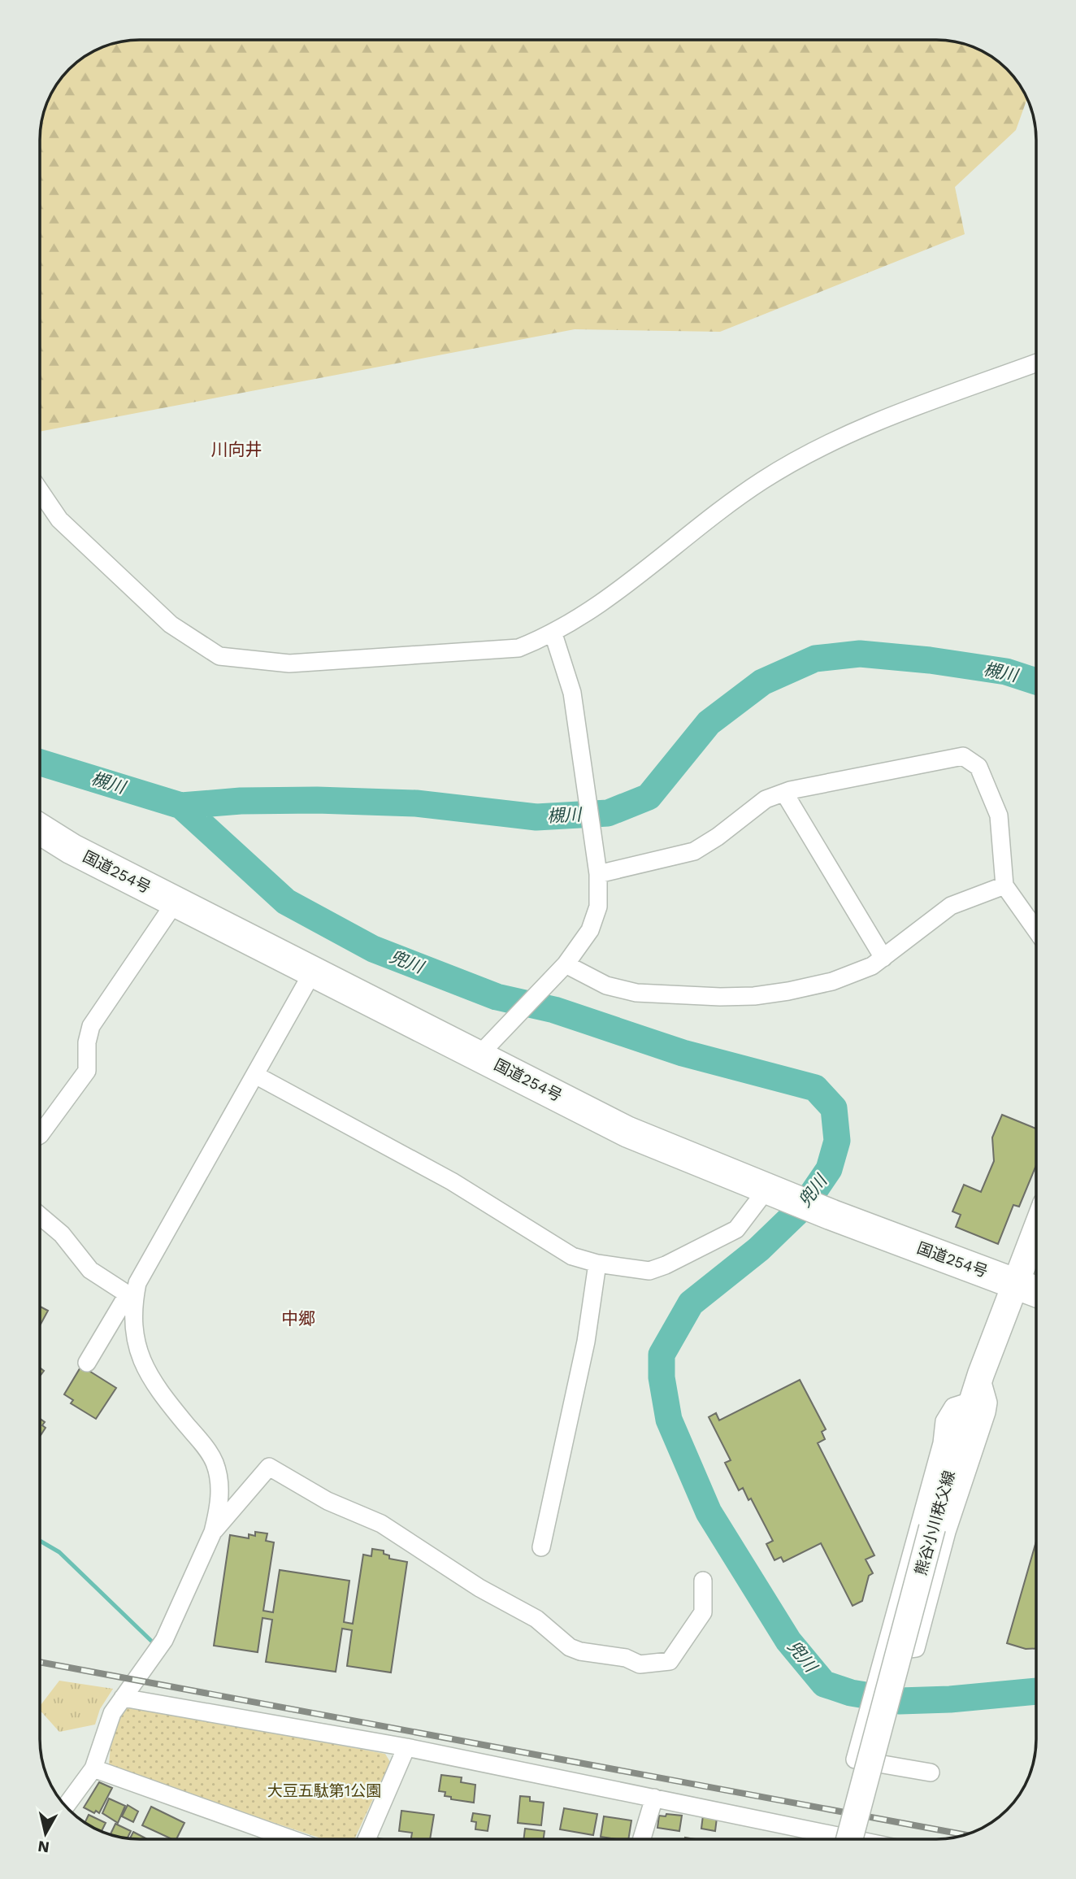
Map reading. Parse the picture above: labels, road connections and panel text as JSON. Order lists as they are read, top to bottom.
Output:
{
  "streets": {
    "highway": ["国道254号"],
    "main road": ["熊谷小川秩父線"]
  },
  "crossings": [
    ["国道254号", "熊谷小川秩父線"]
  ],
  "districts": ["川向井", "中郷"],
  "water": ["槻川", "兜川"],
  "parks": ["大豆五駄第1公園"],
  "north": "bottom"
}
